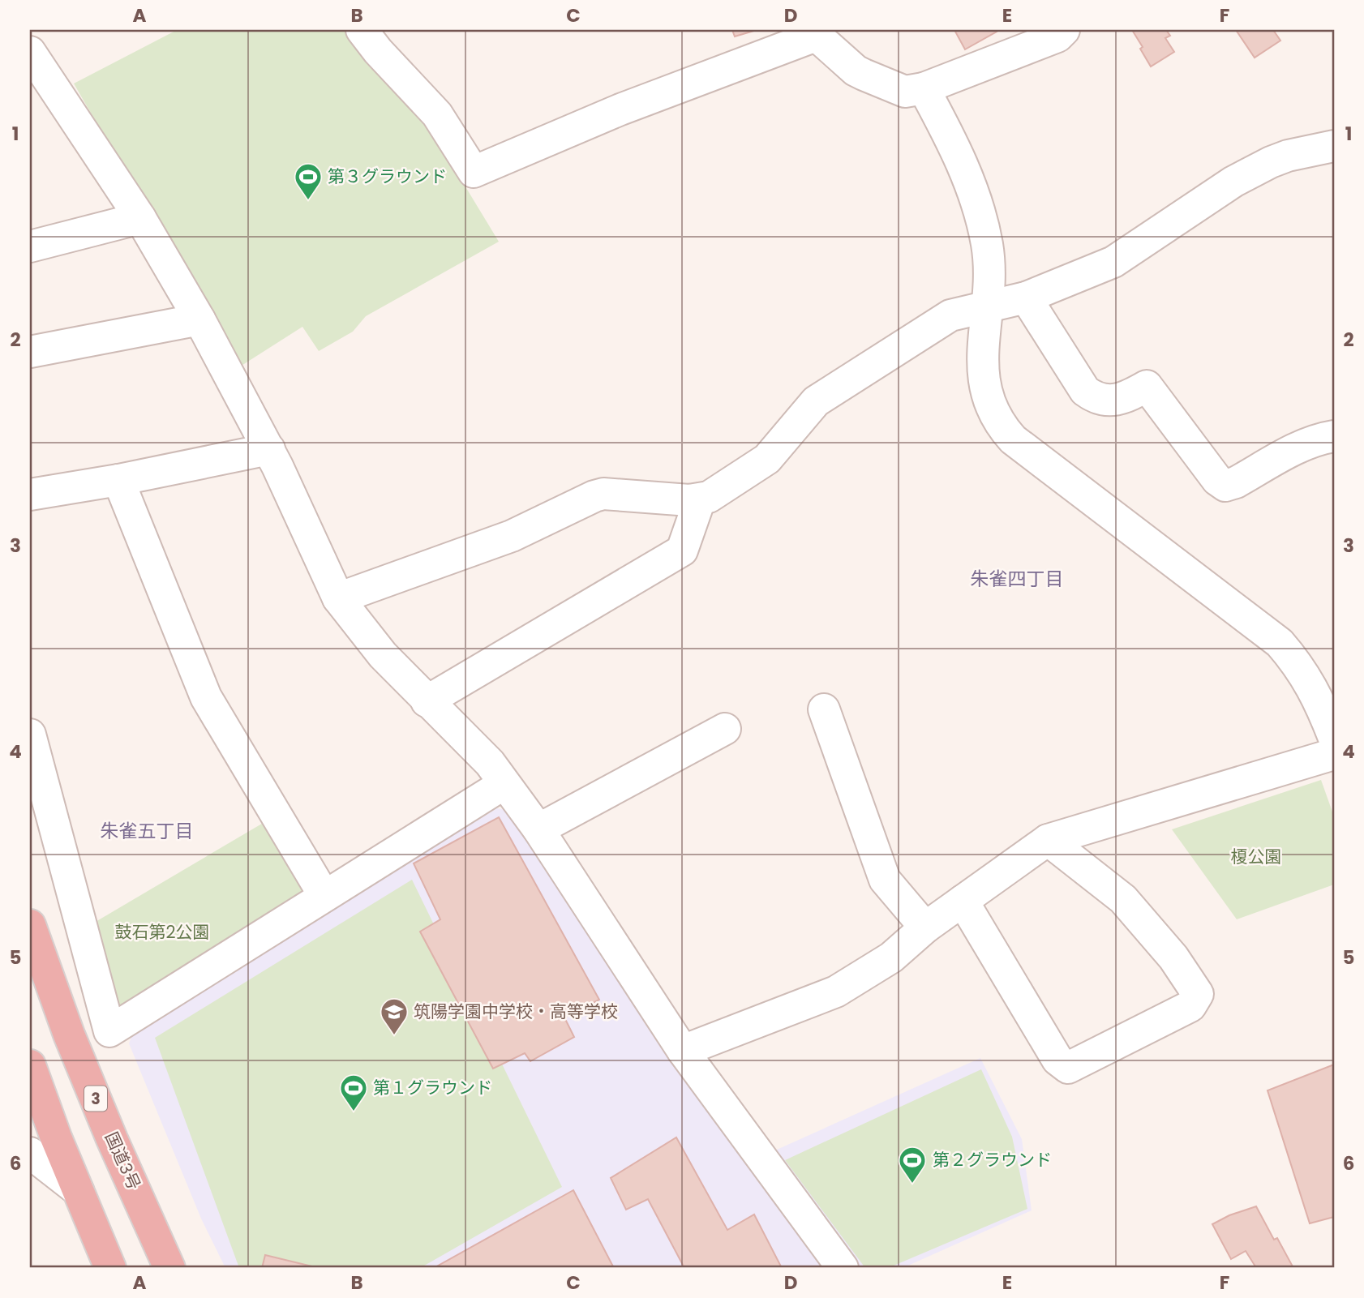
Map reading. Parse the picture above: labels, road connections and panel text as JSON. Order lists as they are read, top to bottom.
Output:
{
  "streets": {
    "highway": ["3", "国道3号"]
  },
  "districts": ["朱雀四丁目", "朱雀五丁目"],
  "parks": ["榎公園", "鼓石第2公園"],
  "places": {
    "sports": ["第３グラウンド", "第１グラウンド", "第２グラウンド"],
    "school or university": ["筑陽学園中学校・高等学校"]
  },
  "grid": {
    "columns": [
      "A",
      "B",
      "C",
      "D",
      "E",
      "F"
    ],
    "rows": [
      "1",
      "2",
      "3",
      "4",
      "5",
      "6"
    ]
  }
}
